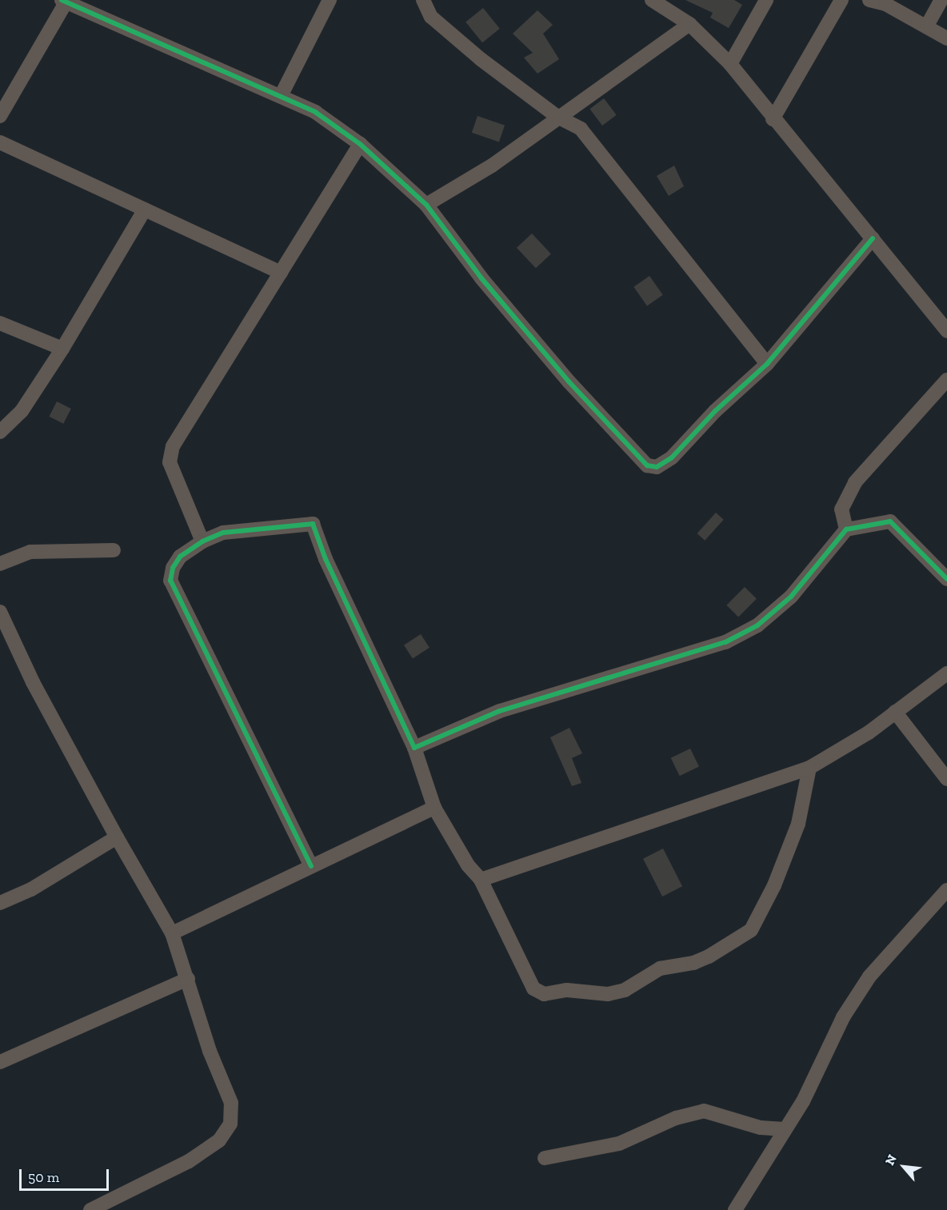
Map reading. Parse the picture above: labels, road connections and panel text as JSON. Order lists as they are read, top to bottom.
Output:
{
  "scale_bar": "50 m",
  "north": "top left"
}
